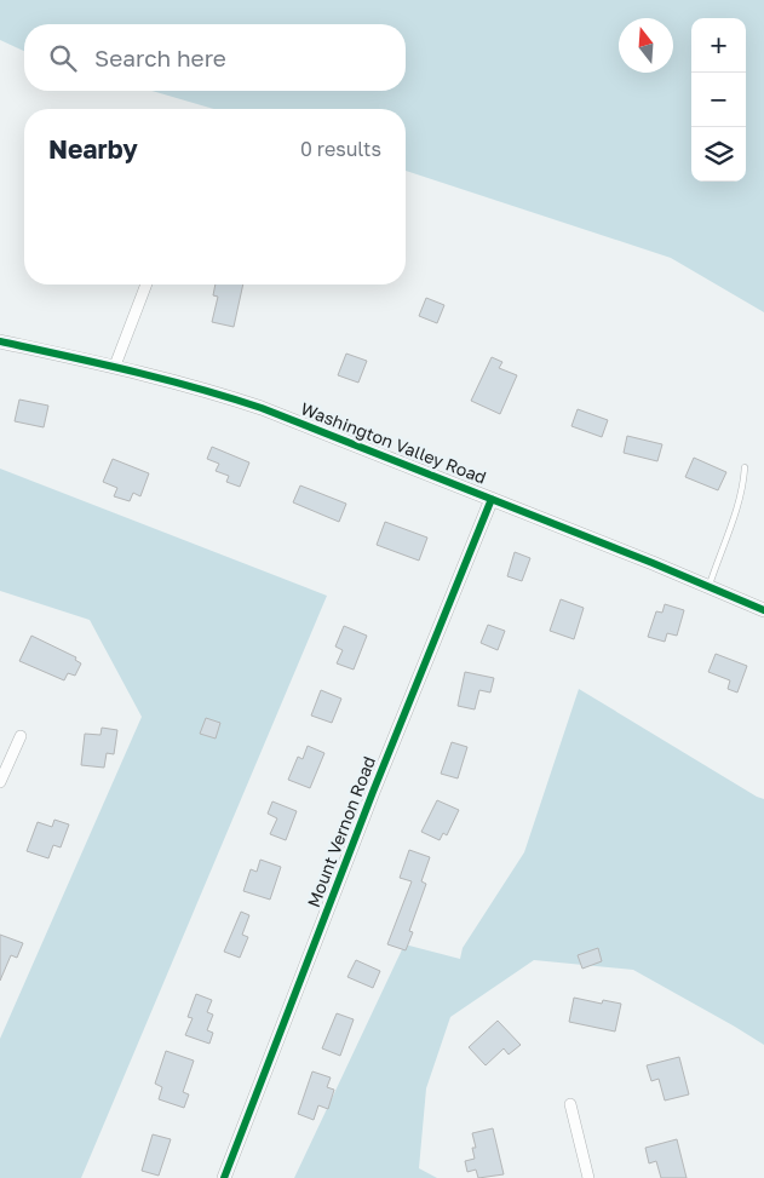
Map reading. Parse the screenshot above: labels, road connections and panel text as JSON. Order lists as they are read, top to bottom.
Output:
{
  "streets": {
    "street": ["Washington Valley Road", "Mount Vernon Road"]
  },
  "crossings": [
    ["Washington Valley Road", "Mount Vernon Road"]
  ],
  "north": "top",
  "page": {
    "map_buttons": ["+", "−"],
    "search": "Search here",
    "heading": ["Nearby", "0 results"]
  }
}
